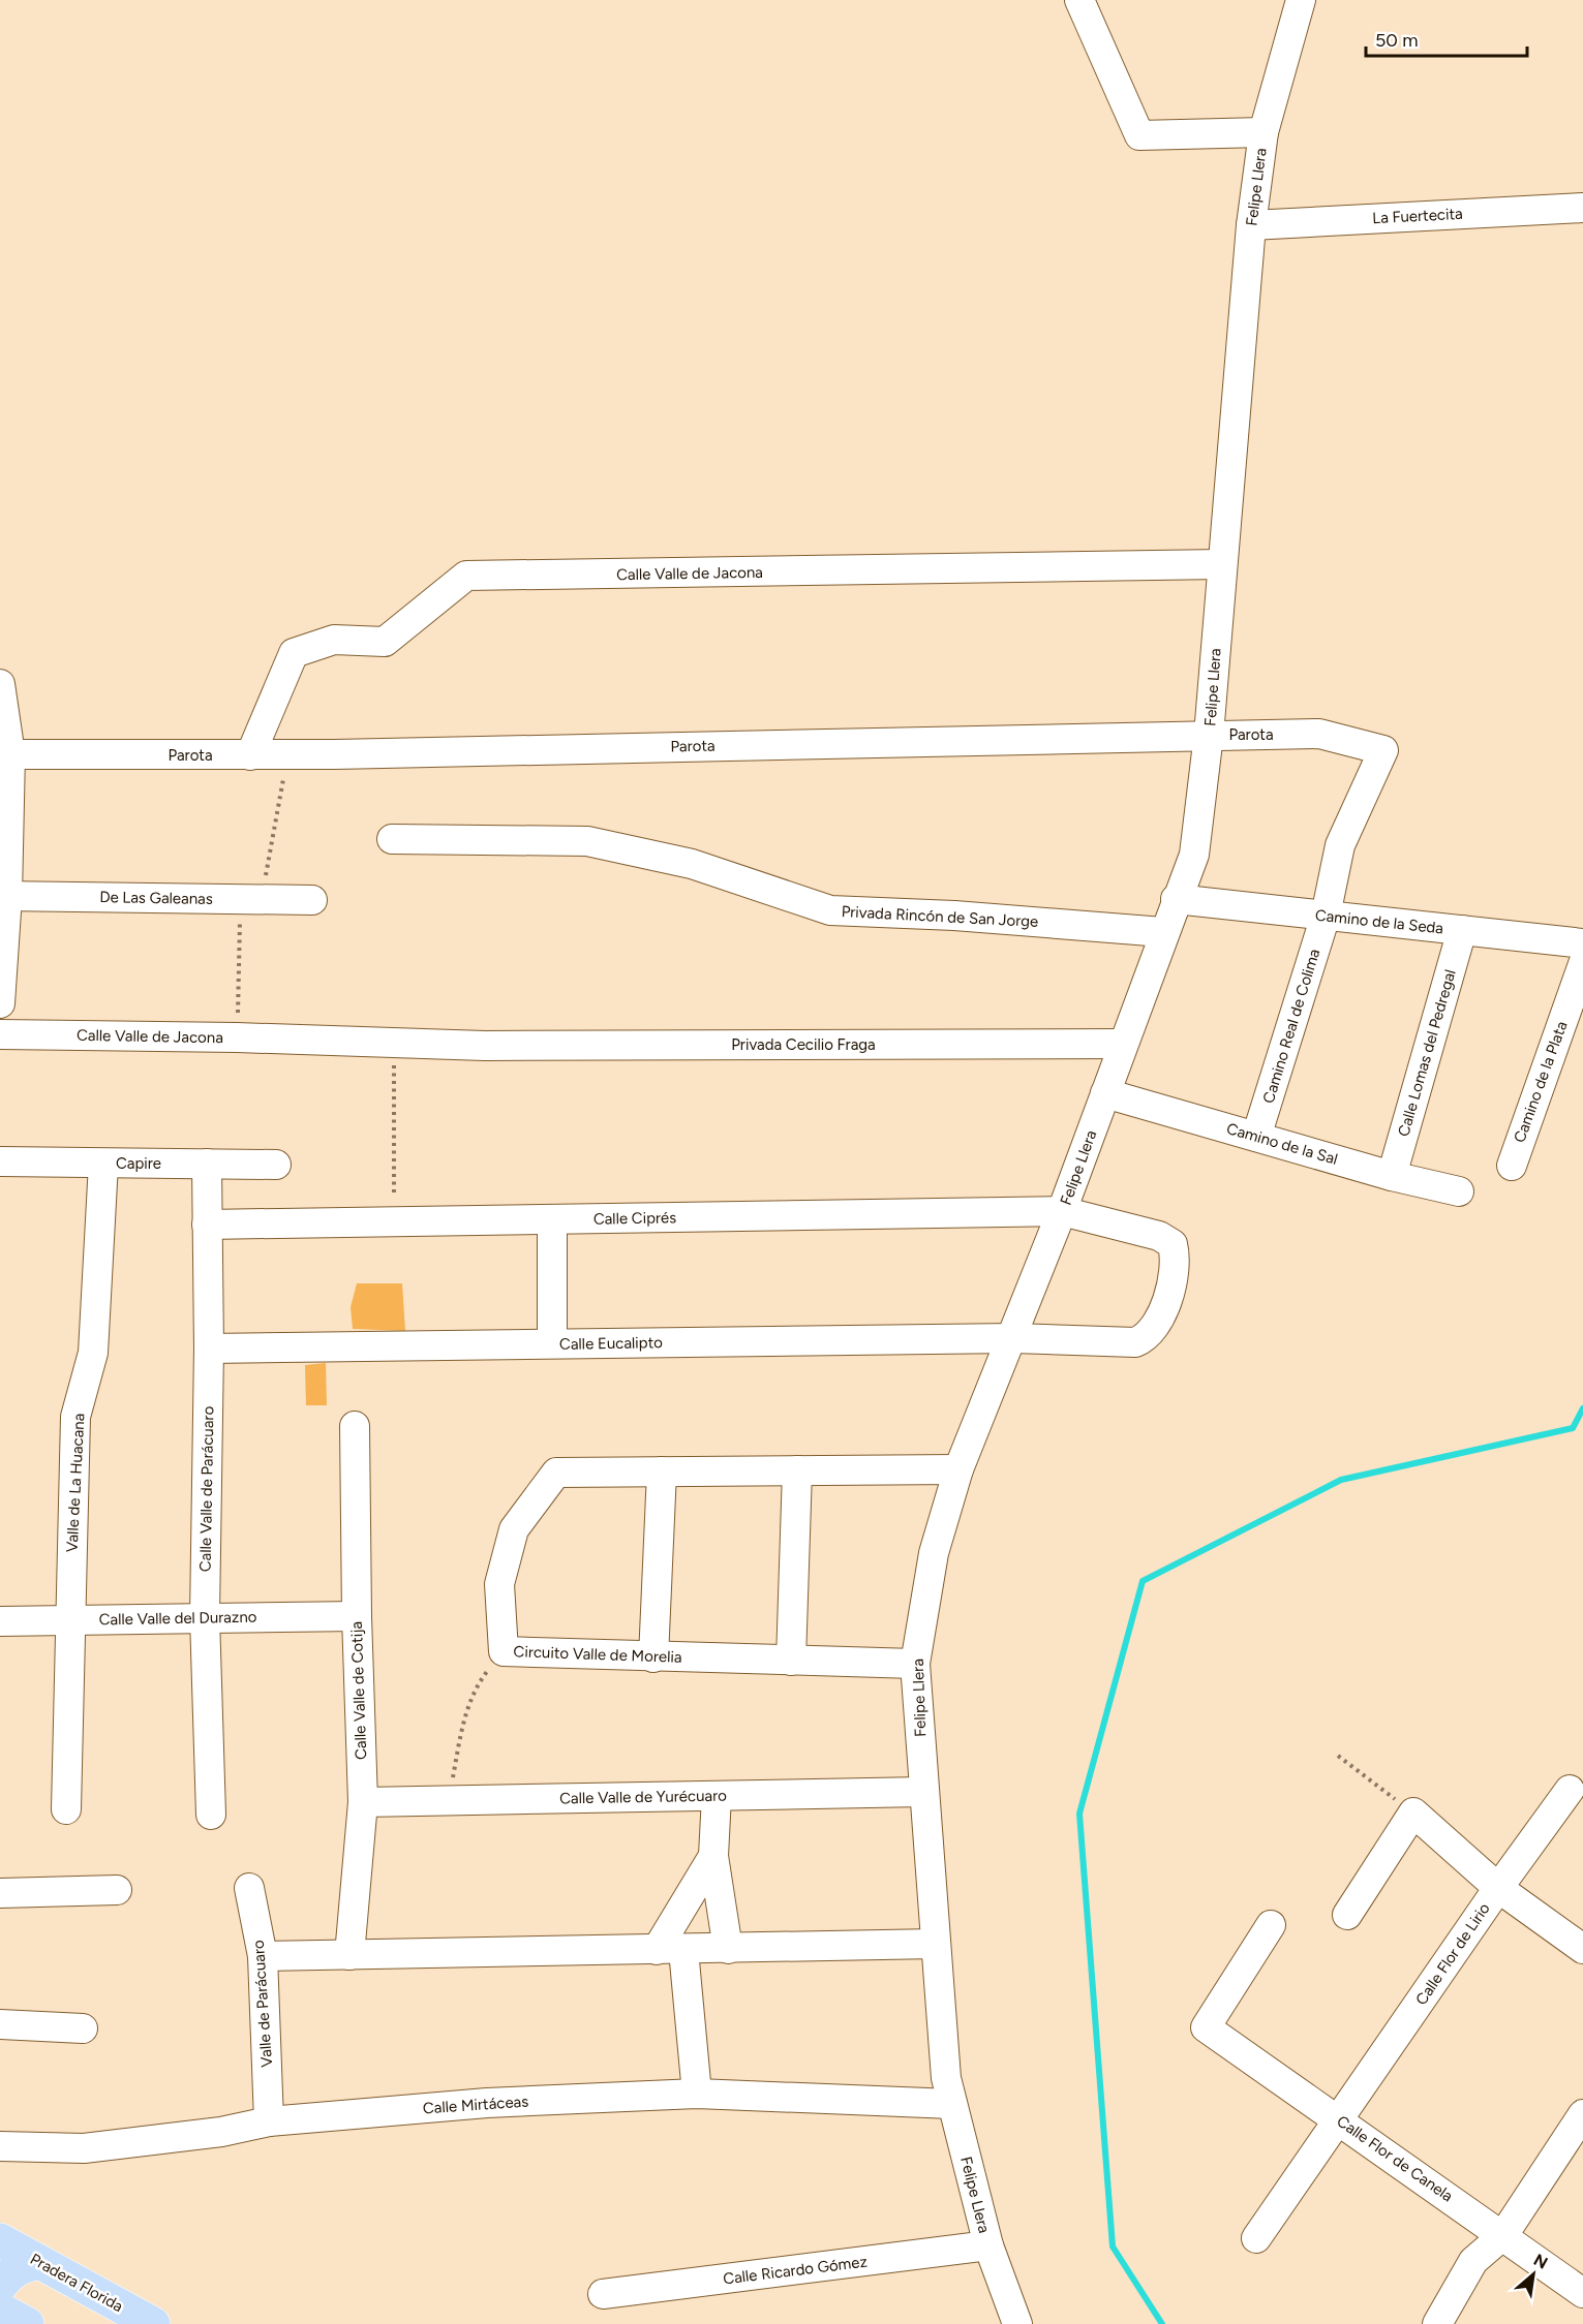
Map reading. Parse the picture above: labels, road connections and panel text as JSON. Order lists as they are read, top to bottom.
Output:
{
  "streets": {
    "main road": ["Pradera Florida"],
    "street": [
      "Felipe Llera",
      "La Fuertecita",
      "Calle Valle de Jacona",
      "Parota",
      "De Las Galeanas",
      "Privada Rincón de San Jorge",
      "Camino de la Seda",
      "Camino Real de Colima",
      "Privada Cecilio Fraga",
      "Calle Lomas del Pedregal",
      "Camino de la Plata",
      "Camino de la Sal",
      "Capire",
      "Calle Ciprés",
      "Calle Eucalipto",
      "Valle de La Huacana",
      "Calle Valle de Parácuaro",
      "Calle Valle del Durazno",
      "Circuito Valle de Morelia",
      "Calle Valle de Cotija",
      "Calle Valle de Yurécuaro",
      "Calle Flor de Lirio",
      "Valle de Parácuaro",
      "Calle Mirtáceas",
      "Calle Flor de Canela",
      "Calle Ricardo Gómez"
    ]
  },
  "crossings": [
    ["Felipe Llera", "La Fuertecita"],
    ["Felipe Llera", "Calle Valle de Jacona"],
    ["Felipe Llera", "Parota"],
    ["Felipe Llera", "Privada Rincón de San Jorge"],
    ["Felipe Llera", "Camino de la Seda"],
    ["Felipe Llera", "Privada Cecilio Fraga"],
    ["Felipe Llera", "Camino de la Sal"],
    ["Felipe Llera", "Calle Ciprés"],
    ["Felipe Llera", "Calle Eucalipto"],
    ["Felipe Llera", "Circuito Valle de Morelia"],
    ["Felipe Llera", "Calle Valle de Yurécuaro"],
    ["Felipe Llera", "Calle Mirtáceas"],
    ["Felipe Llera", "Calle Ricardo Gómez"],
    ["Calle Valle de Jacona", "Parota"],
    ["Calle Valle de Jacona", "De Las Galeanas"],
    ["Calle Valle de Jacona", "Privada Cecilio Fraga"],
    ["Parota", "Camino Real de Colima"],
    ["Camino de la Seda", "Camino Real de Colima"],
    ["Camino de la Seda", "Calle Lomas del Pedregal"],
    ["Camino Real de Colima", "Camino de la Sal"],
    ["Calle Lomas del Pedregal", "Camino de la Sal"],
    ["Capire", "Valle de La Huacana"],
    ["Capire", "Calle Valle de Parácuaro"],
    ["Calle Ciprés", "Calle Eucalipto"],
    ["Calle Ciprés", "Calle Valle de Parácuaro"],
    ["Calle Eucalipto", "Calle Valle de Parácuaro"],
    ["Valle de La Huacana", "Calle Valle del Durazno"],
    ["Calle Valle de Parácuaro", "Calle Valle del Durazno"],
    ["Calle Valle del Durazno", "Calle Valle de Cotija"],
    ["Calle Valle de Cotija", "Calle Valle de Yurécuaro"],
    ["Calle Flor de Lirio", "Calle Flor de Canela"],
    ["Valle de Parácuaro", "Calle Mirtáceas"]
  ],
  "scale_bar": "50 m",
  "north": "top right"
}
